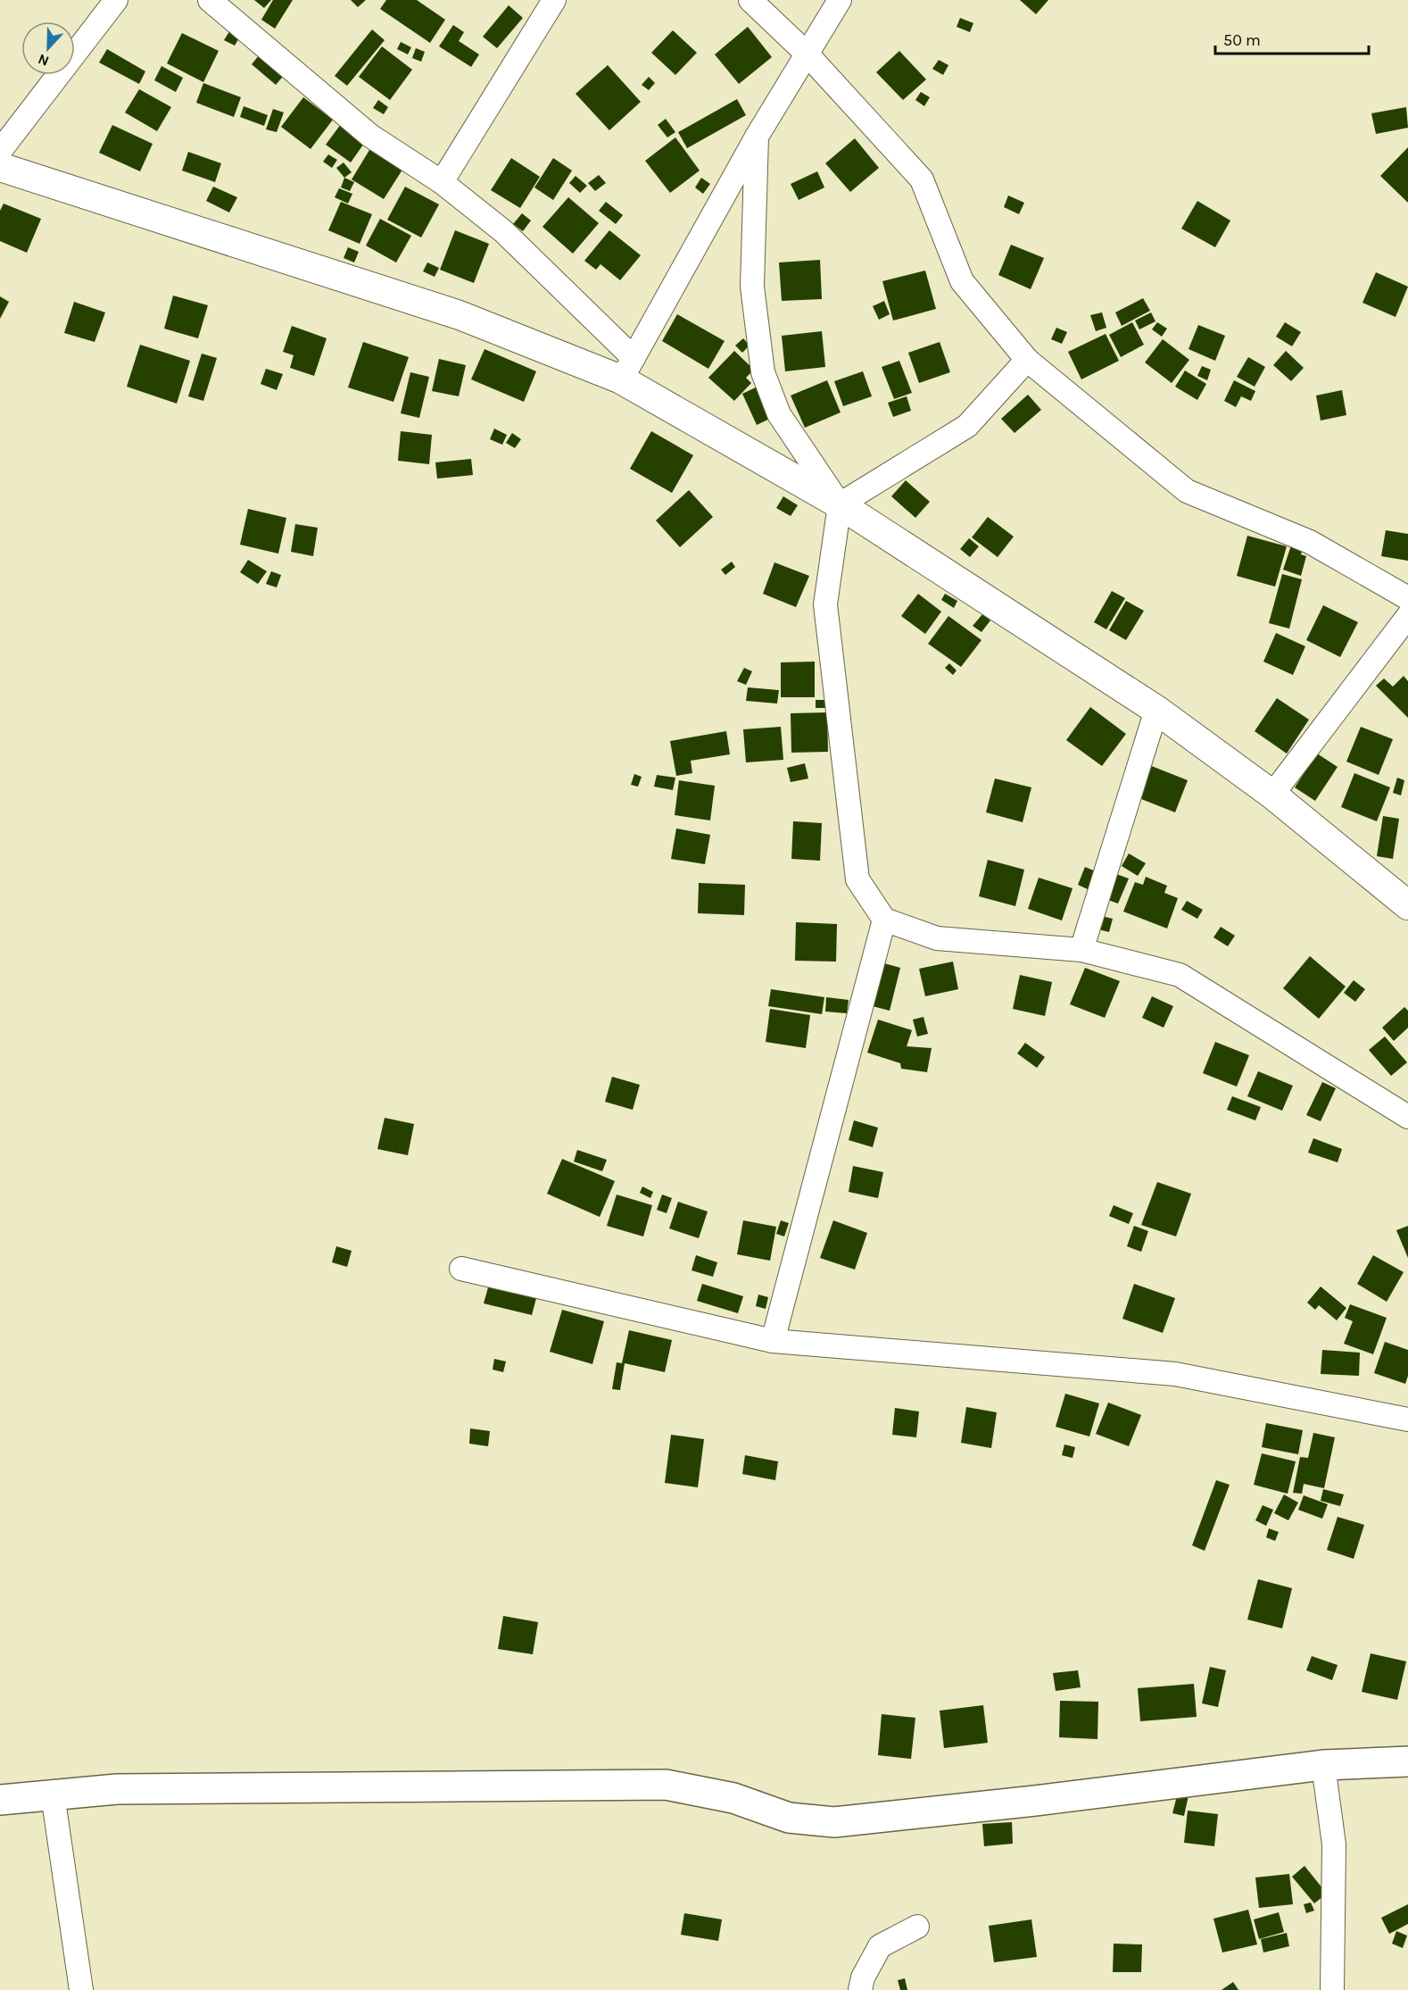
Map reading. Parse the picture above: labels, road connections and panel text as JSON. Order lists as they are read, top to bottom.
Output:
{
  "scale_bar": "50 m",
  "north": "bottom"
}
